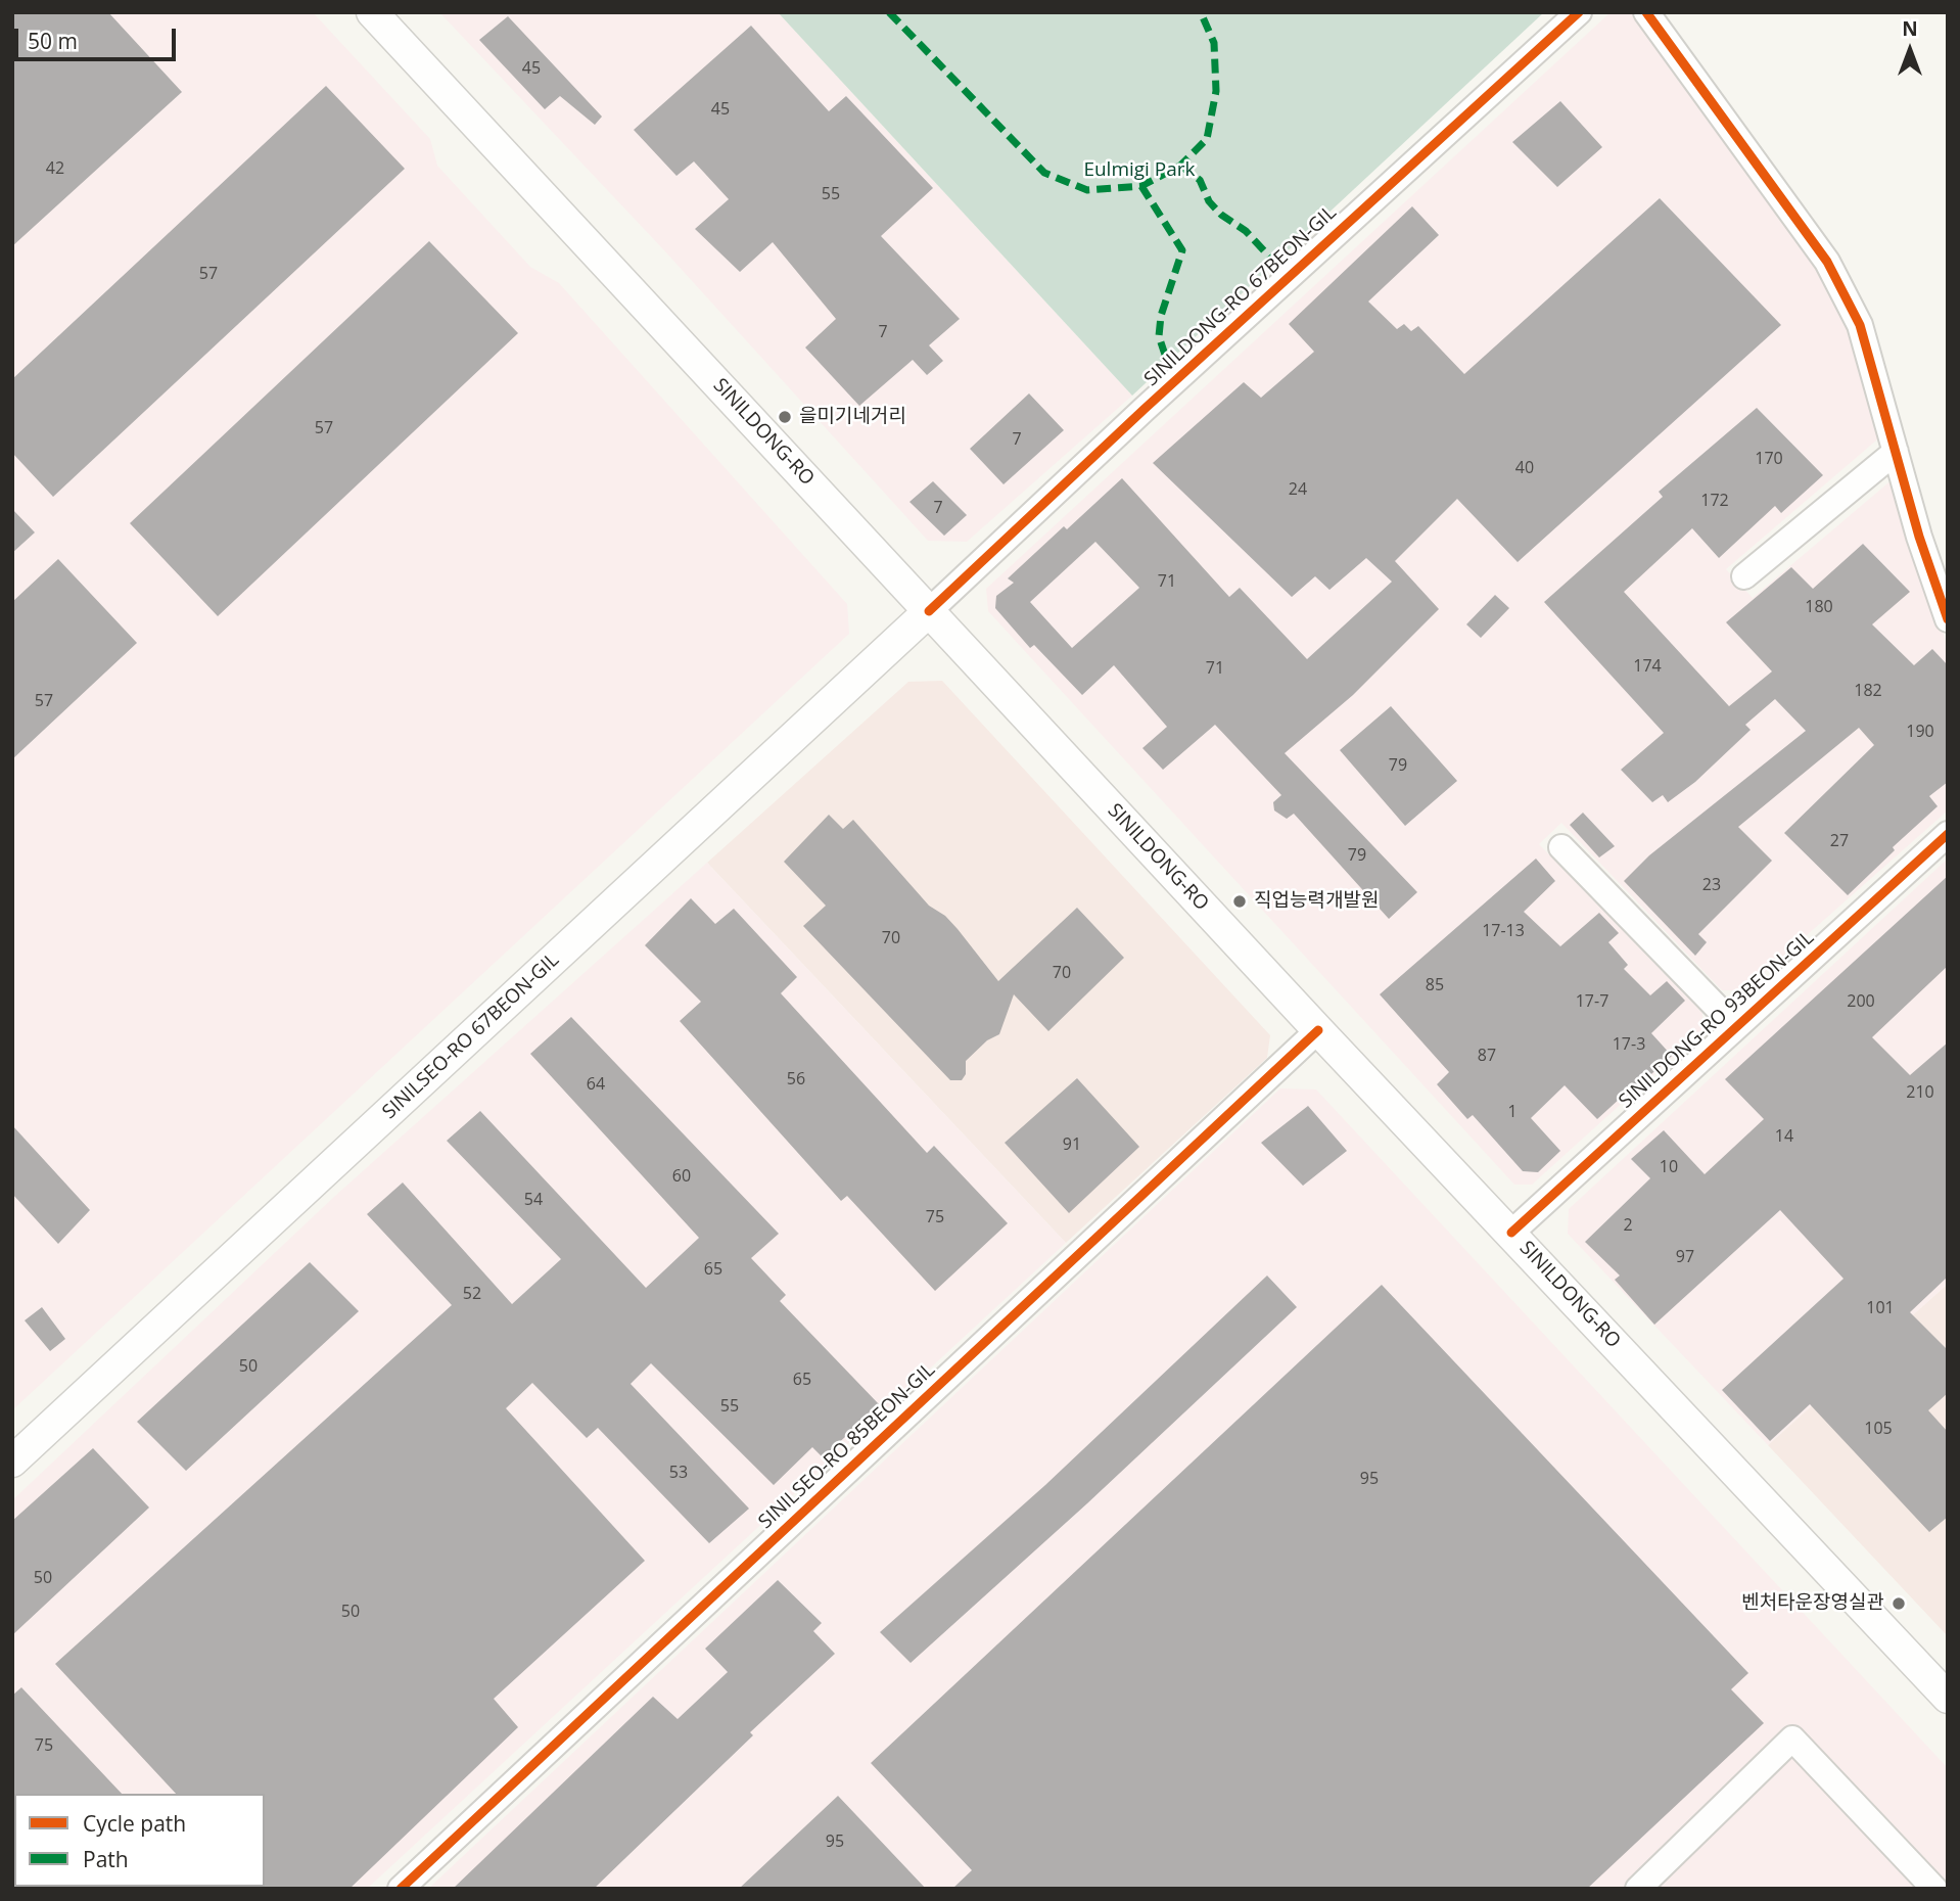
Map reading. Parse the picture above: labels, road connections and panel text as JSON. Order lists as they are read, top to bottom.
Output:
{
  "streets": {
    "main road": ["SINILDONG-RO", "SINILSEO-RO 67BEON-GIL"],
    "street": ["SINILDONG-RO 67BEON-GIL", "SINILDONG-RO 93BEON-GIL", "SINILSEO-RO 85BEON-GIL"]
  },
  "crossings": [
    ["SINILDONG-RO 67BEON-GIL", "SINILDONG-RO"],
    ["SINILDONG-RO 67BEON-GIL", "SINILSEO-RO 67BEON-GIL"],
    ["SINILDONG-RO", "SINILDONG-RO 93BEON-GIL"],
    ["SINILDONG-RO", "SINILSEO-RO 67BEON-GIL"],
    ["SINILDONG-RO", "SINILSEO-RO 85BEON-GIL"]
  ],
  "parks": ["Eulmigi Park"],
  "places": ["을미기네거리", "직업능력개발원", "벤처타운장영실관"],
  "house_numbers": [
    "45",
    "45",
    "42",
    "55",
    "57",
    "7",
    "57",
    "7",
    "170",
    "40",
    "24",
    "172",
    "7",
    "71",
    "180",
    "174",
    "71",
    "182",
    "57",
    "190",
    "79",
    "27",
    "79",
    "23",
    "17-13",
    "70",
    "70",
    "85",
    "17-7",
    "200",
    "17-3",
    "87",
    "56",
    "64",
    "210",
    "1",
    "14",
    "91",
    "10",
    "60",
    "54",
    "75",
    "2",
    "97",
    "65",
    "52",
    "101",
    "50",
    "65",
    "55",
    "105",
    "53",
    "95",
    "50",
    "50",
    "75",
    "95"
  ],
  "legend": ["Cycle path", "Path"],
  "scale_bar": "50 m",
  "north": "top"
}
